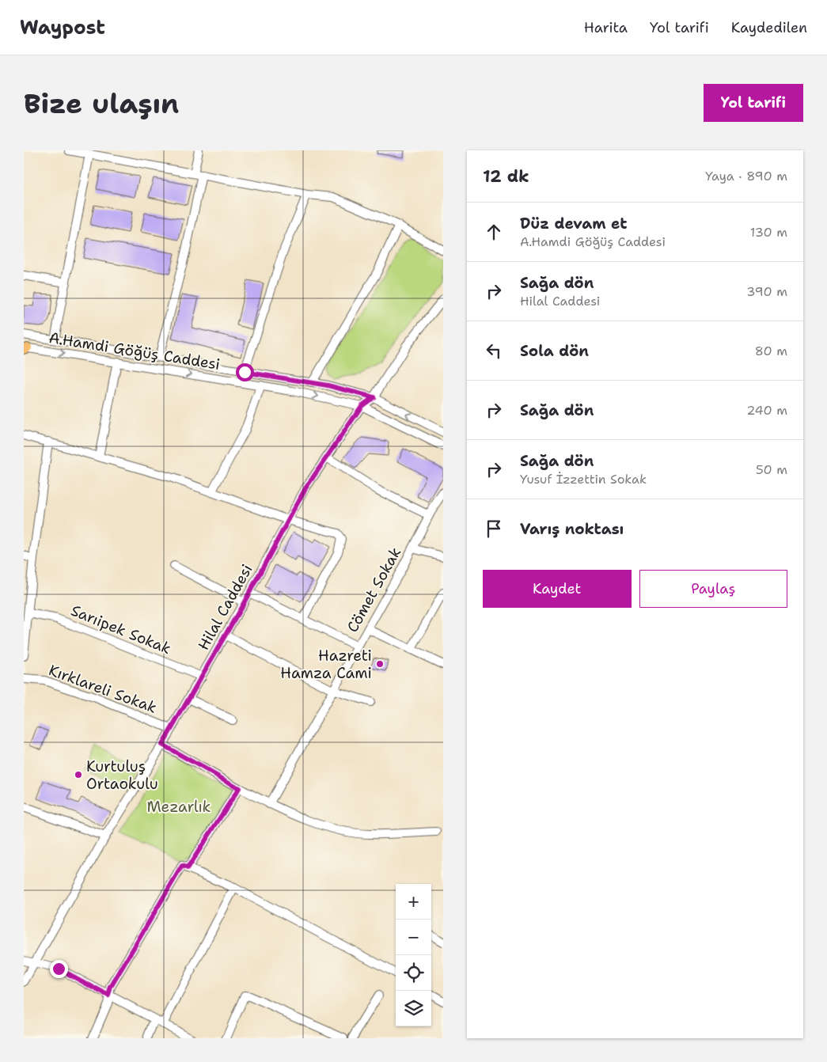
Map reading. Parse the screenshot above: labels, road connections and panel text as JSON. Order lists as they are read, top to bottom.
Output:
{
  "streets": {
    "street": [
      "A.Hamdi Göğüş Caddesi",
      "Cömet Sokak",
      "Hilal Caddesi",
      "Sarıipek Sokak",
      "Kırklareli Sokak"
    ]
  },
  "crossings": [
    ["A.Hamdi Göğüş Caddesi", "Hilal Caddesi"],
    ["Hilal Caddesi", "Sarıipek Sokak"],
    ["Hilal Caddesi", "Kırklareli Sokak"]
  ],
  "parks": ["Mezarlık"],
  "places": ["Hazreti Hamza Cami", "Kurtuluş Ortaokulu"],
  "page": {
    "header": "Waypost",
    "nav": ["Harita", "Yol tarifi", "Kaydedilen"],
    "buttons": [
      "Yol tarifi",
      ["Kaydet", "Paylaş"]
    ],
    "title": "Bize ulaşın",
    "heading": ["12 dk", "Yaya · 890 m"],
    "list": [
      ["Düz devam et", "A.Hamdi Göğüş Caddesi", "130 m"],
      ["Sağa dön", "Hilal Caddesi", "390 m"],
      ["Sola dön", "80 m"],
      ["Sağa dön", "240 m"],
      ["Sağa dön", "Yusuf İzzettin Sokak", "50 m"],
      "Varış noktası"
    ],
    "map_buttons": ["+", "−"]
  }
}
